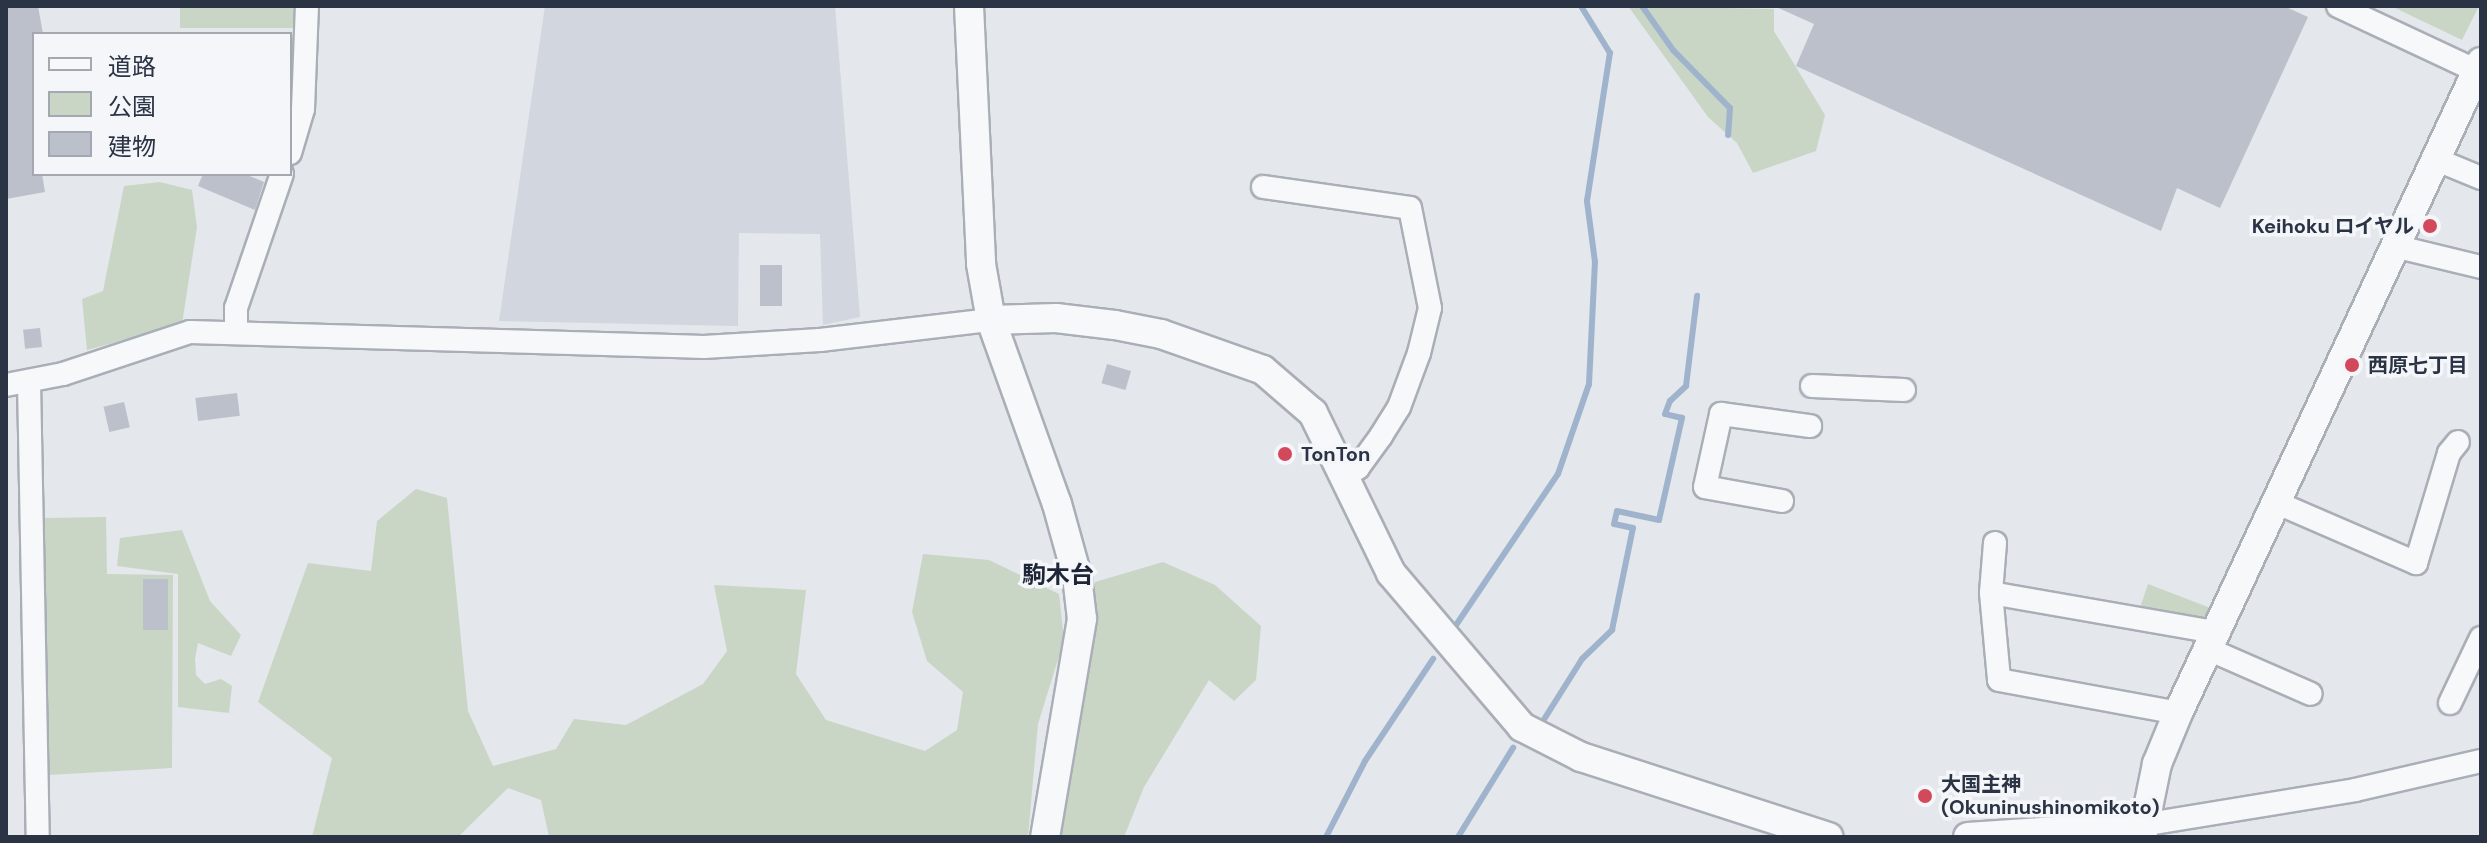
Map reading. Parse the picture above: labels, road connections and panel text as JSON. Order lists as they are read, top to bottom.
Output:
{
  "districts": ["駒木台"],
  "places": [
    "Keihoku ロイヤル",
    "西原七丁目",
    "TonTon",
    "大国主神 (Okuninushinomikoto)"
  ],
  "legend": ["道路", "公園", "建物"]
}
